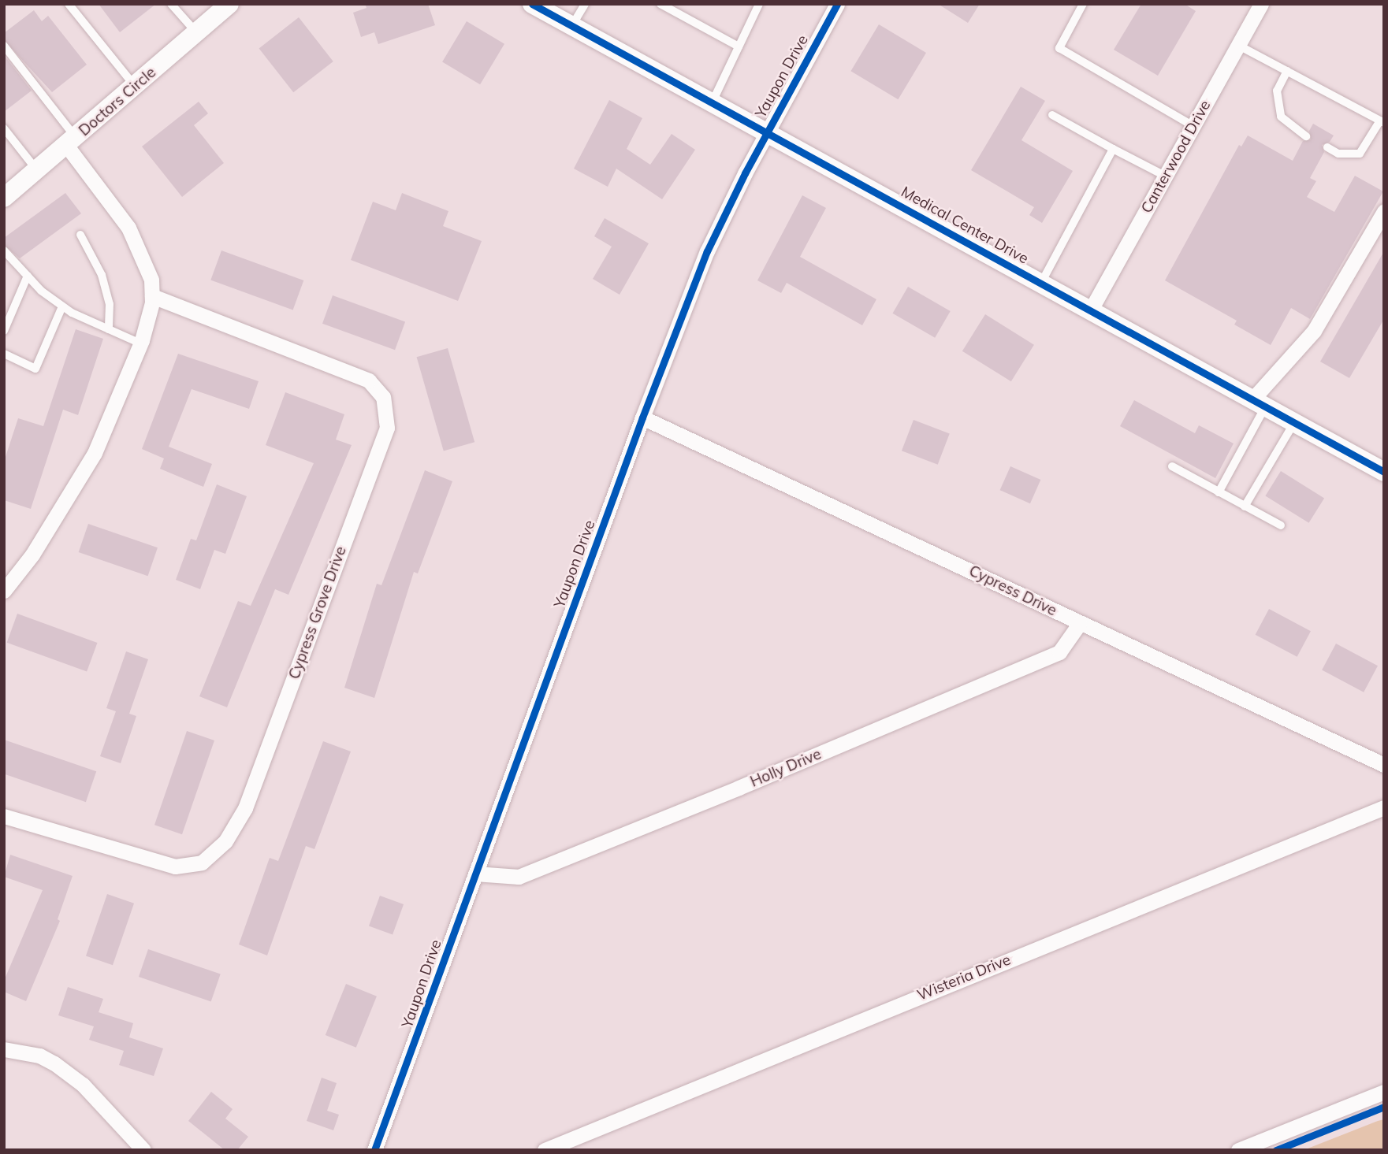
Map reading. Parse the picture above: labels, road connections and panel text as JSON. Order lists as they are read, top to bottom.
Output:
{
  "streets": {
    "street": [
      "Yaupon Drive",
      "Doctors Circle",
      "Canterwood Drive",
      "Medical Center Drive",
      "Cypress Drive",
      "Cypress Grove Drive",
      "Holly Drive",
      "Wisteria Drive"
    ]
  },
  "crossings": [
    ["Yaupon Drive", "Medical Center Drive"],
    ["Yaupon Drive", "Cypress Drive"],
    ["Yaupon Drive", "Holly Drive"],
    ["Canterwood Drive", "Medical Center Drive"],
    ["Cypress Drive", "Holly Drive"]
  ]
}
